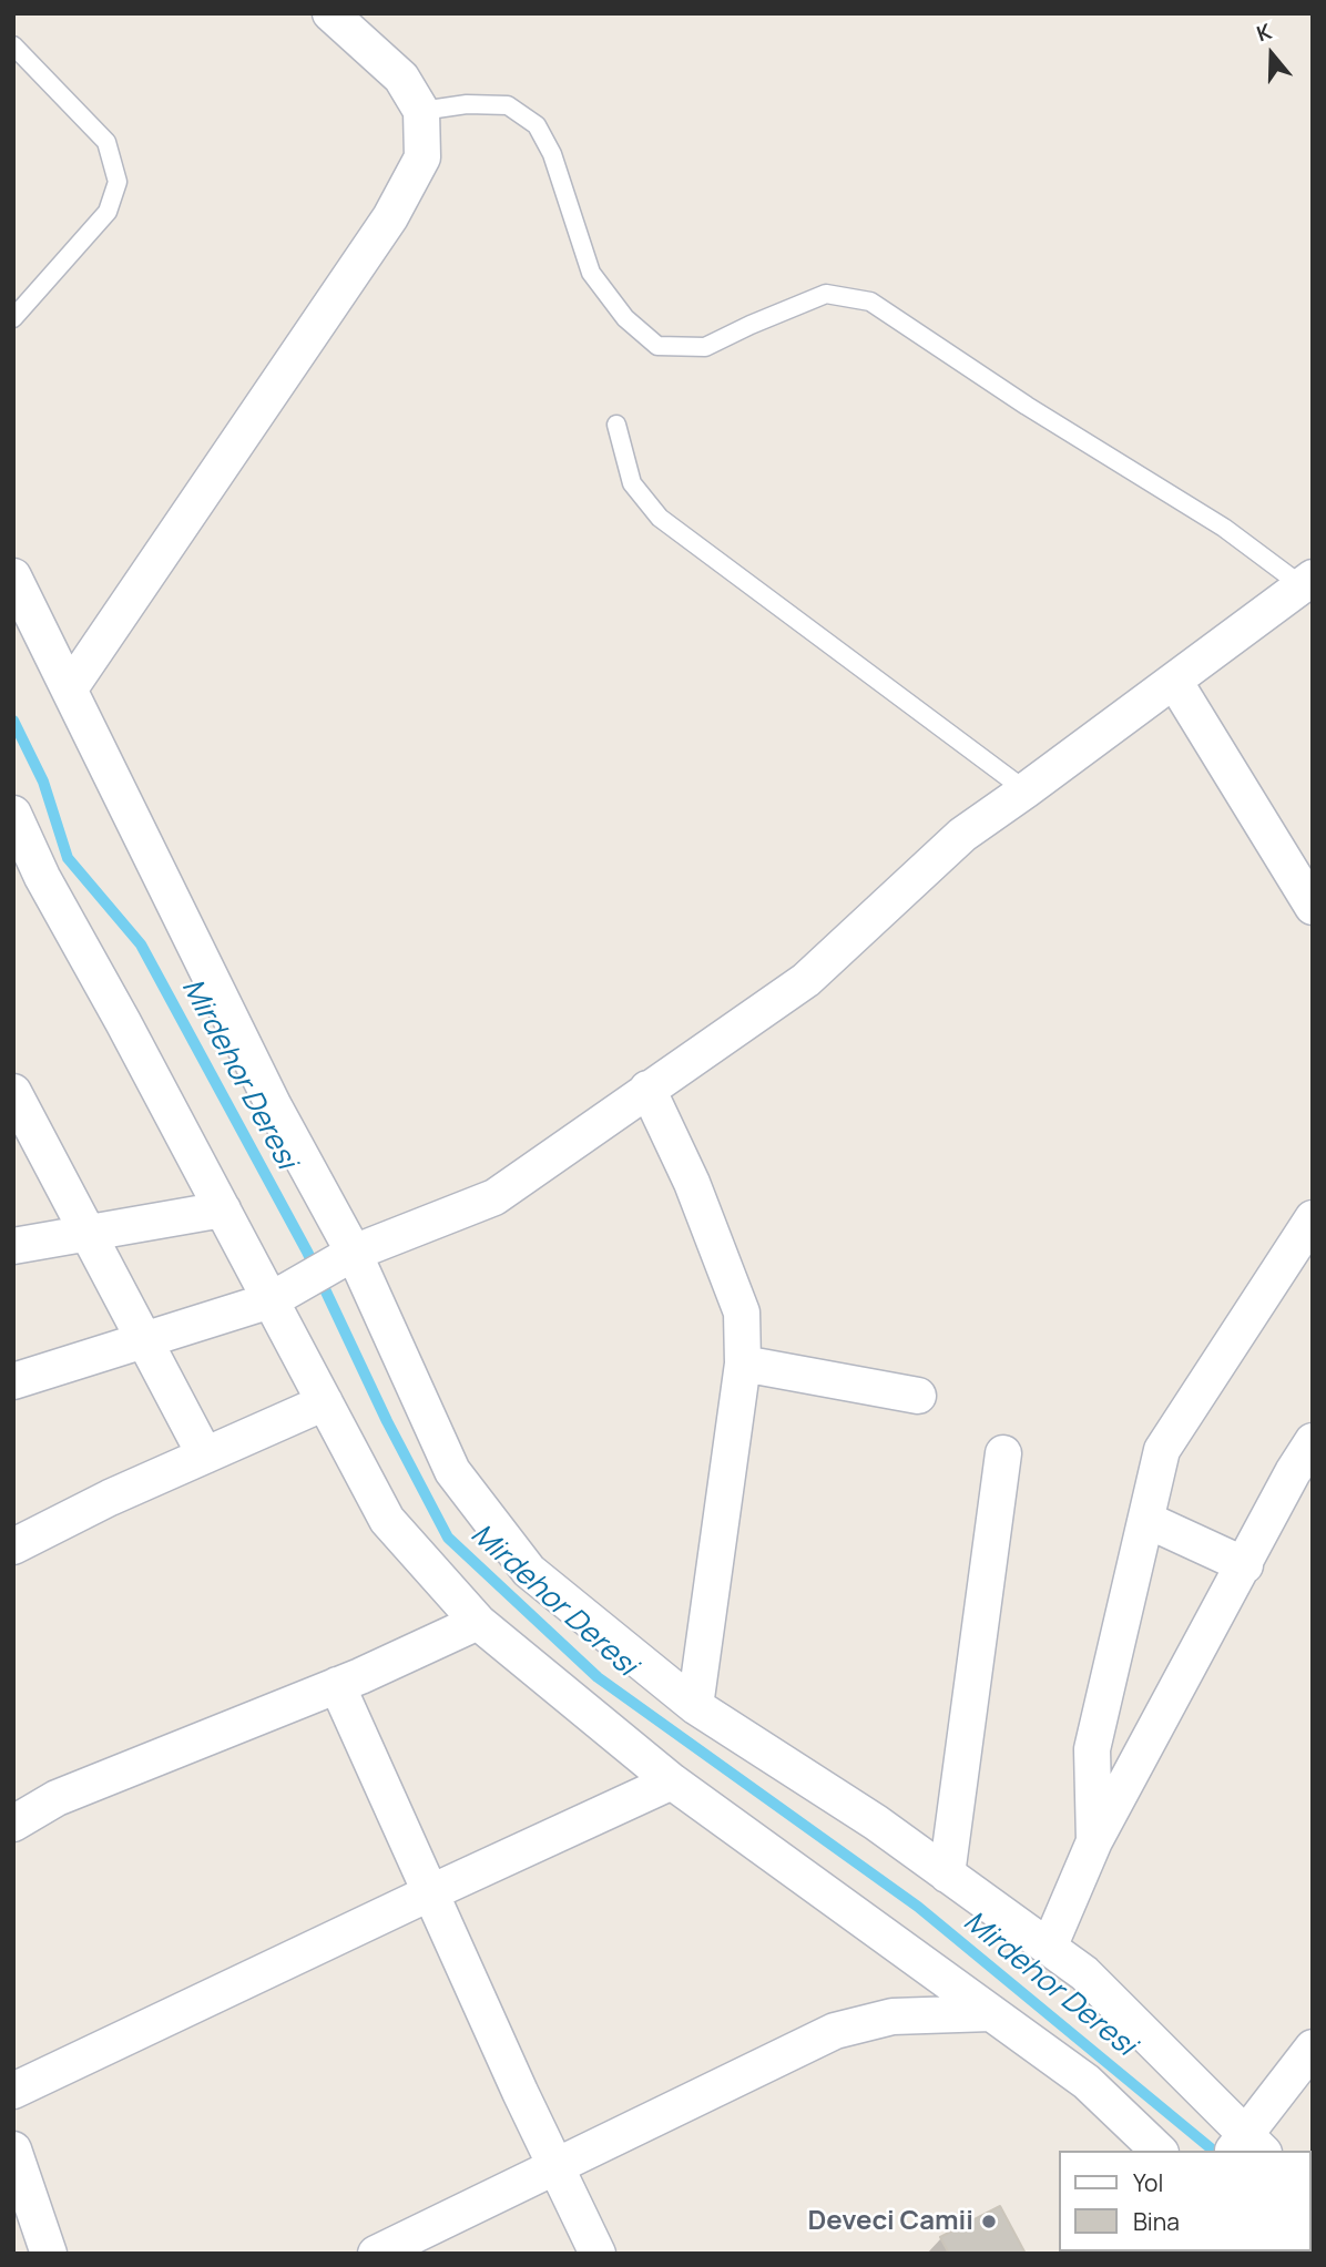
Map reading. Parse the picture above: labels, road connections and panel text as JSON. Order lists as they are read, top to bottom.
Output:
{
  "water": ["Mirdehor Deresi"],
  "places": ["Deveci Camii"],
  "legend": ["Yol", "Bina"],
  "north": "top"
}
